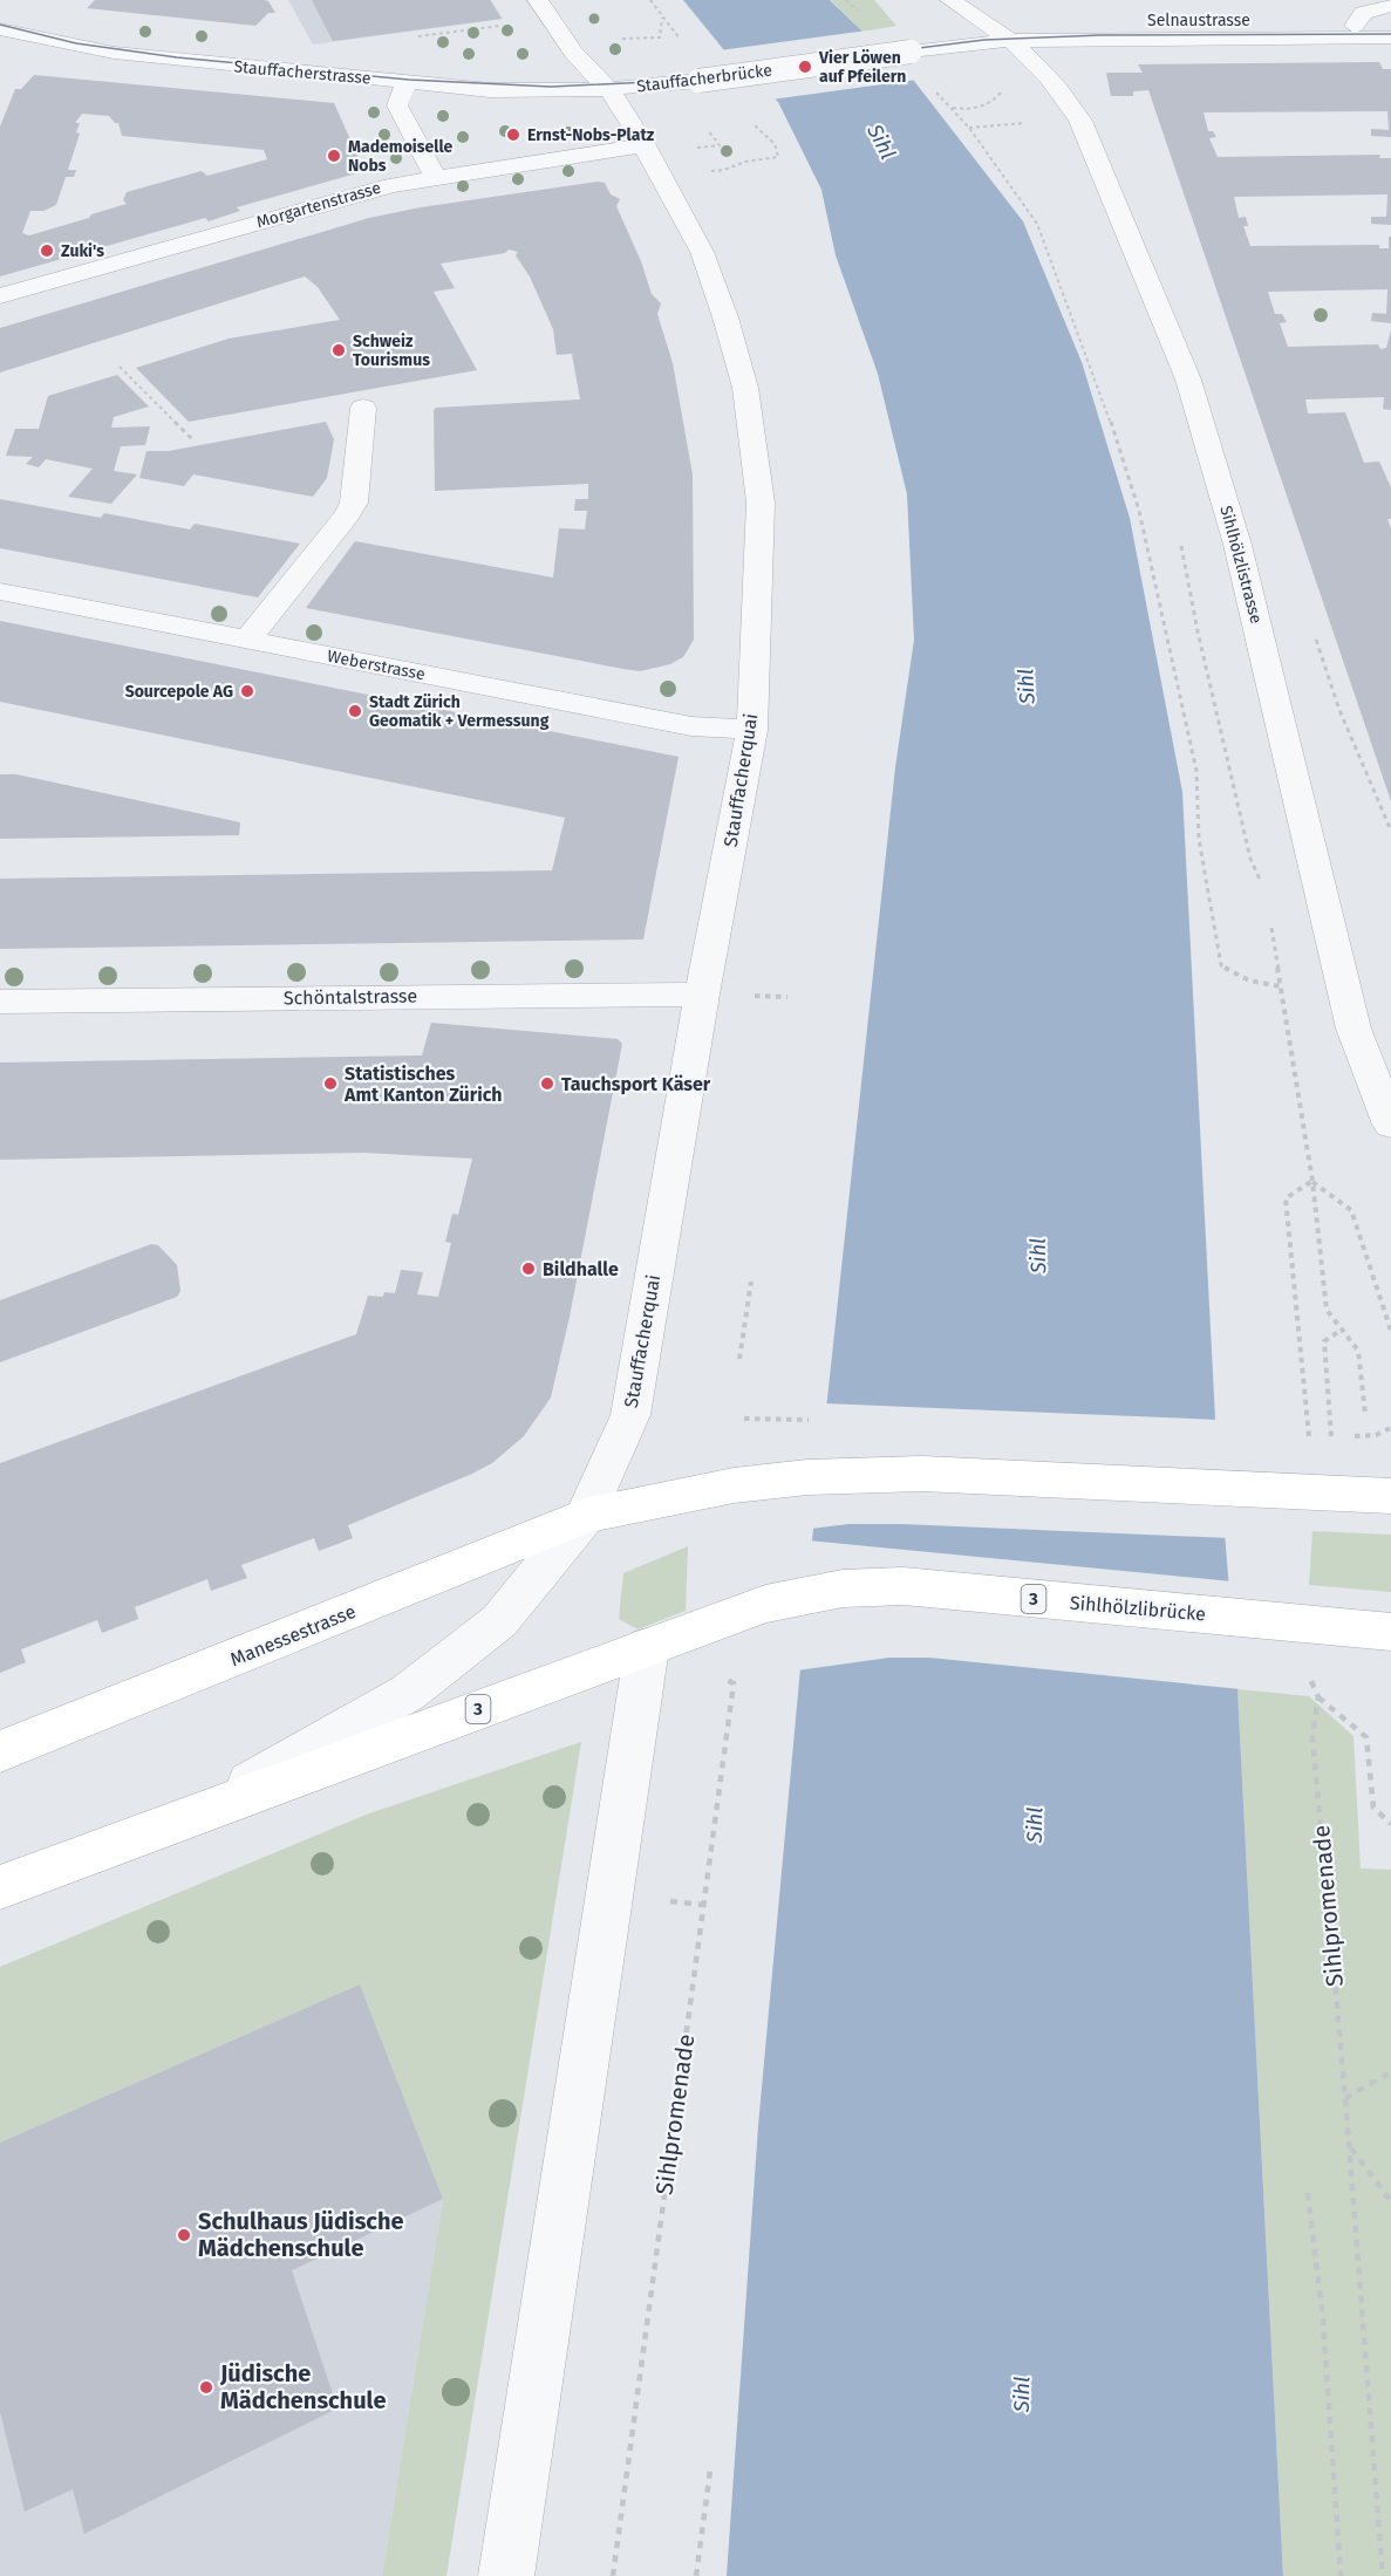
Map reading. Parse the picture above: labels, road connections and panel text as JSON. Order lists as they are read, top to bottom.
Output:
{
  "streets": {
    "main road": ["3", "Sihlhölzlibrücke", "Manessestrasse"],
    "street": [
      "Selnaustrasse",
      "Stauffacherstrasse",
      "Stauffacherbrücke",
      "Morgartenstrasse",
      "Sihlhölzlistrasse",
      "Weberstrasse",
      "Stauffacherquai",
      "Schöntalstrasse"
    ],
    "path": ["Sihlpromenade"]
  },
  "crossings": [
    ["Selnaustrasse", "Stauffacherbrücke"],
    ["Selnaustrasse", "Sihlhölzlistrasse"],
    ["Stauffacherstrasse", "Stauffacherbrücke"],
    ["Stauffacherstrasse", "Stauffacherquai"],
    ["Stauffacherbrücke", "Sihlhölzlistrasse"],
    ["Stauffacherbrücke", "Stauffacherquai"],
    ["Morgartenstrasse", "Stauffacherquai"],
    ["Weberstrasse", "Stauffacherquai"],
    ["Stauffacherquai", "Schöntalstrasse"],
    ["Stauffacherquai", "Manessestrasse"],
    ["3", "Sihlhölzlibrücke"]
  ],
  "water": ["Sihl"],
  "places": [
    "Vier Löwen auf Pfeilern",
    "Ernst-Nobs-Platz",
    "Mademoiselle Nobs",
    "Zuki's",
    "Schweiz Tourismus",
    "Sourcepole AG",
    "Stadt Zürich Geomatik + Vermessung",
    "Statistisches Amt Kanton Zürich",
    "Tauchsport Käser",
    "Bildhalle",
    "Schulhaus Jüdische Mädchenschule",
    "Jüdische Mädchenschule"
  ]
}
